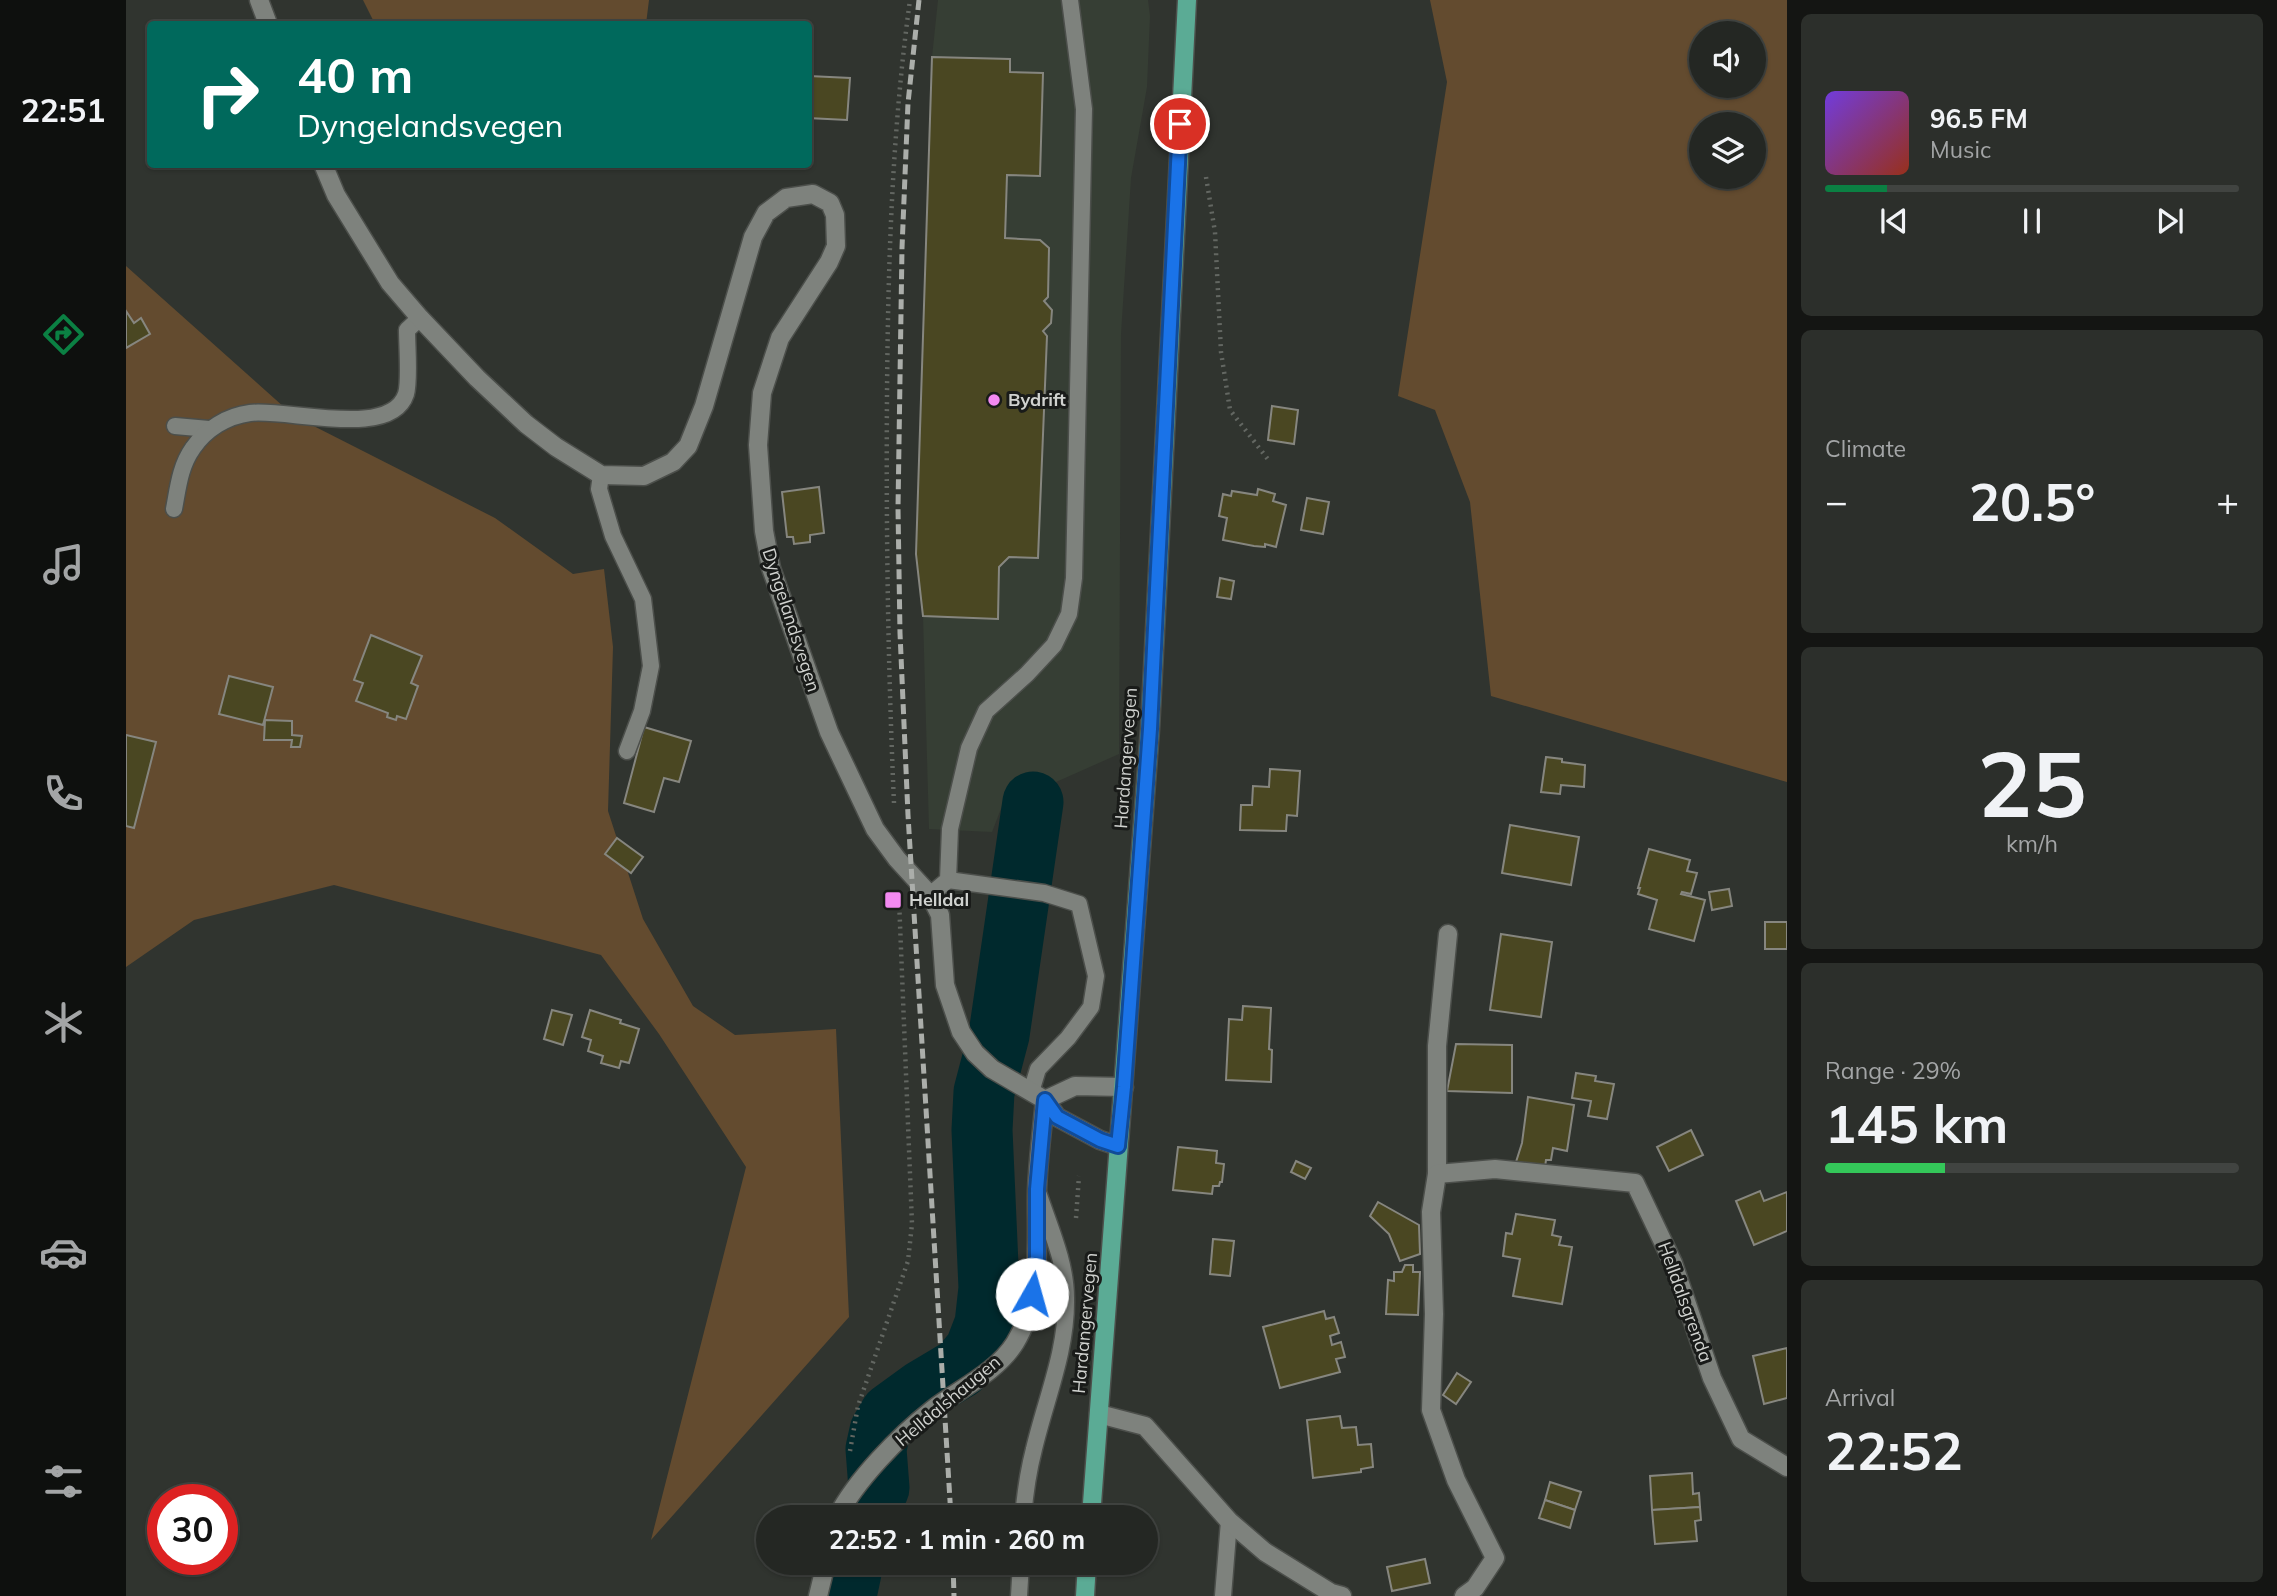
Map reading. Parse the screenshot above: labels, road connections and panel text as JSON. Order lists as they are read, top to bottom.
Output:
{
  "streets": {
    "main road": ["Hardangervegen"],
    "street": ["Dyngelandsvegen", "Helldalsgrenda", "Helldalshaugen"]
  },
  "crossings": [
    ["Dyngelandsvegen", "Hardangervegen"],
    ["Dyngelandsvegen", "Helldalshaugen"]
  ],
  "places": {
    "other": ["Bydrift"],
    "transit": ["Helldal"]
  },
  "page": {
    "tabs": "22:51",
    "turn": ["40 m", "Dyngelandsvegen"],
    "song": ["96.5 FM", "Music"],
    "tile": [
      "Climate",
      ["25", "km/h"],
      ["Range · 29%", "145 km"],
      ["Arrival", "22:52"]
    ],
    "heat": ["−", "20.5°", "+"],
    "limit": "30",
    "trip": "22:52 · 1 min · 260 m"
  }
}
